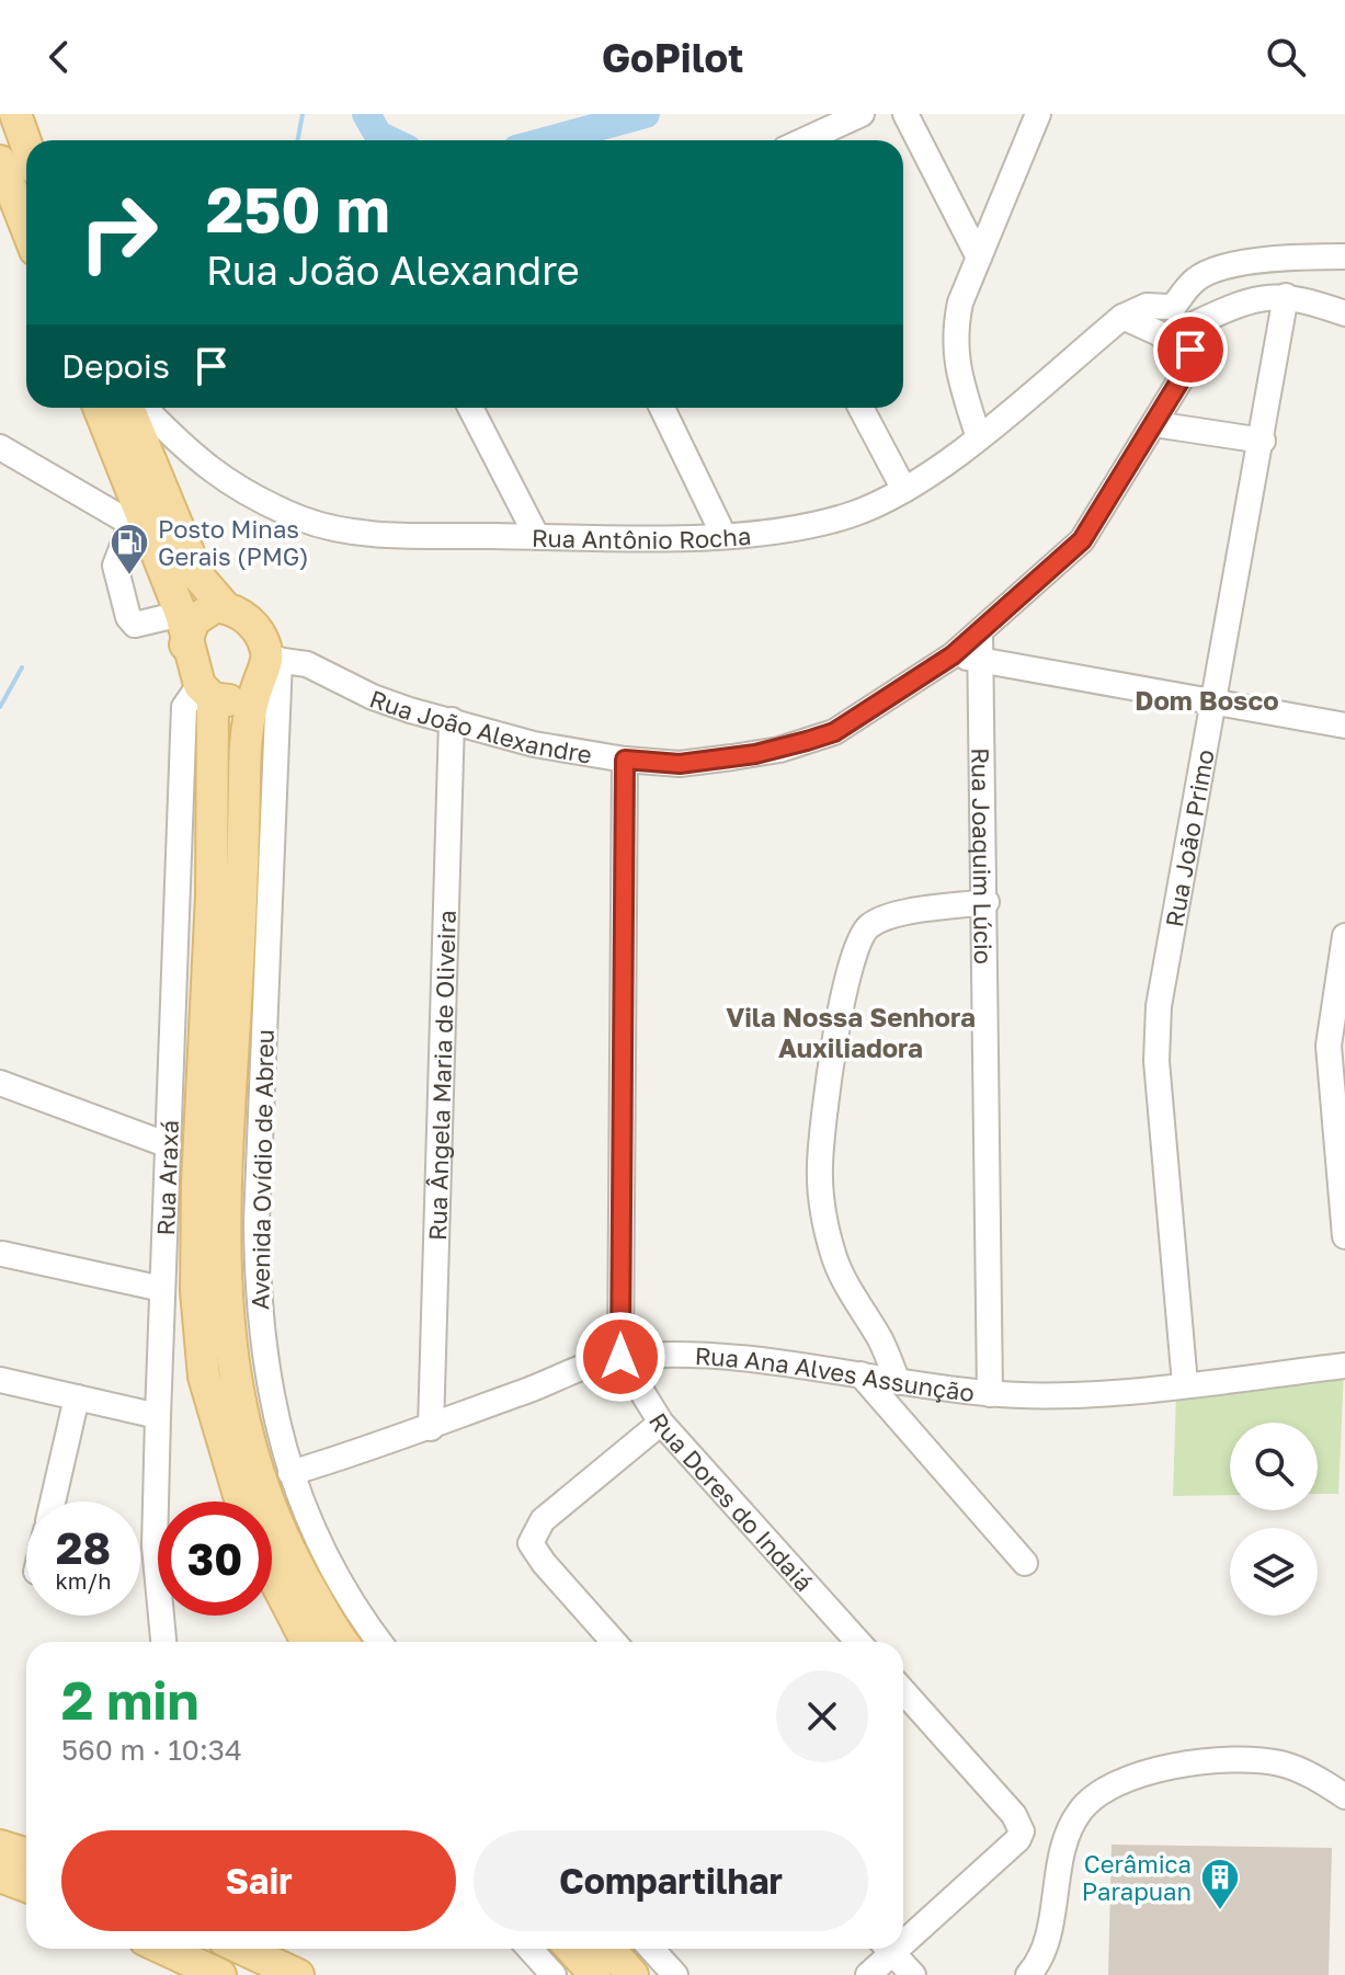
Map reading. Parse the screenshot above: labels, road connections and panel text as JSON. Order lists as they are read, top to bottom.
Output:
{
  "streets": {
    "main road": ["Avenida Ovídio de Abreu"],
    "street": [
      "Rua Antônio Rocha",
      "Rua João Alexandre",
      "Rua João Primo",
      "Rua Joaquim Lúcio",
      "Rua Ângela Maria de Oliveira",
      "Rua Araxá",
      "Rua Ana Alves Assunção",
      "Rua Dores do Indaiá"
    ]
  },
  "crossings": [
    ["Rua João Alexandre", "Rua Joaquim Lúcio"],
    ["Rua João Alexandre", "Rua Ângela Maria de Oliveira"],
    ["Rua João Alexandre", "Avenida Ovídio de Abreu"],
    ["Rua João Alexandre", "Rua Araxá"],
    ["Rua João Primo", "Rua Ana Alves Assunção"],
    ["Rua Joaquim Lúcio", "Rua Ana Alves Assunção"],
    ["Rua Ângela Maria de Oliveira", "Rua Ana Alves Assunção"],
    ["Avenida Ovídio de Abreu", "Rua Araxá"],
    ["Avenida Ovídio de Abreu", "Rua Ana Alves Assunção"],
    ["Rua Ana Alves Assunção", "Rua Dores do Indaiá"]
  ],
  "districts": ["Dom Bosco", "Vila Nossa Senhora Auxiliadora"],
  "places": {
    "fuel station": ["Posto Minas Gerais (PMG)"],
    "building": ["Cerâmica Parapuan"]
  },
  "page": {
    "header": "GoPilot",
    "turn": ["250 m", "Rua João Alexandre"],
    "then": "Depois",
    "speed": "28 km/h",
    "limit": "30",
    "heading": ["2 min", "560 m · 10:34"],
    "buttons": ["Sair", "Compartilhar"]
  }
}
